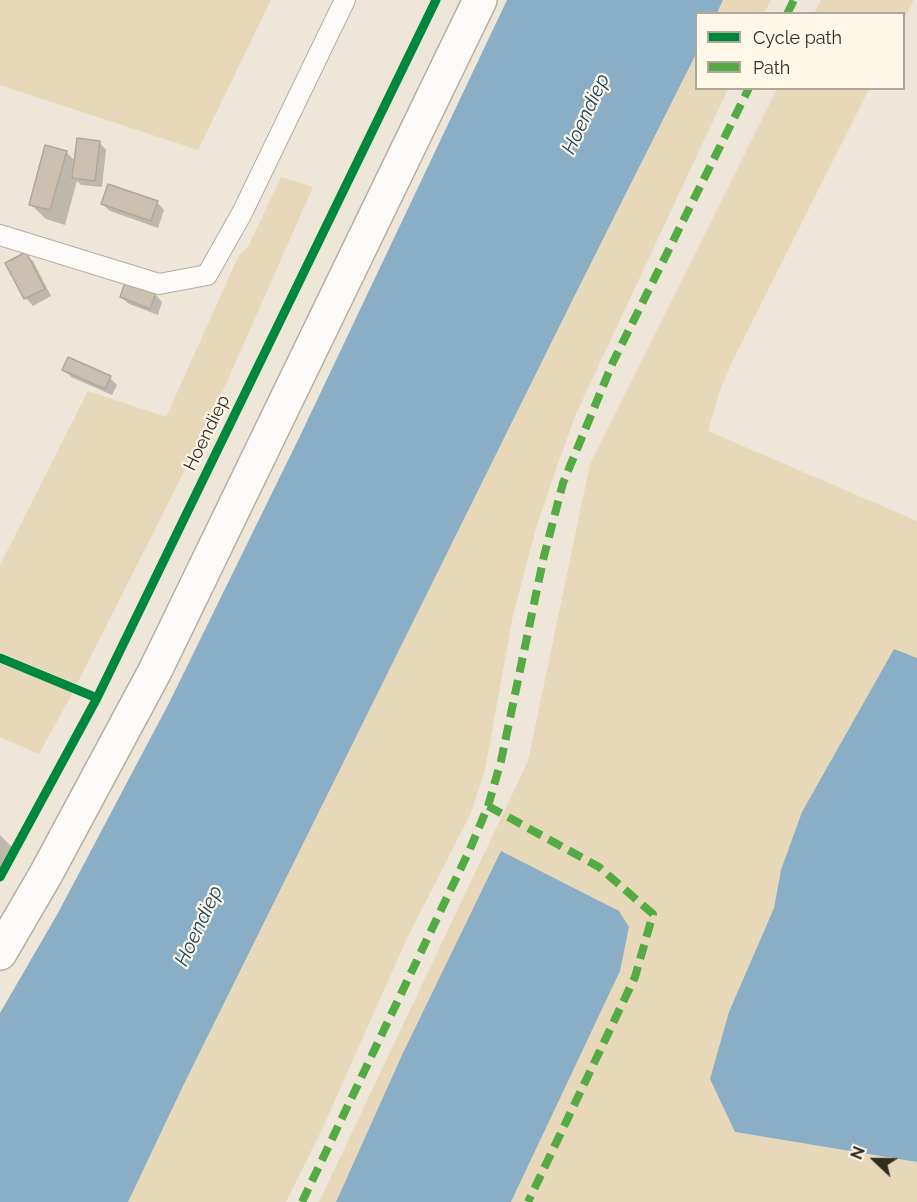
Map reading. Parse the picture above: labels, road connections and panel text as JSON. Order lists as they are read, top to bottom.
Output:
{
  "streets": {
    "cycle path": ["Hoendiep"]
  },
  "water": ["Hoendiep"],
  "legend": ["Cycle path", "Path"],
  "north": "left"
}
